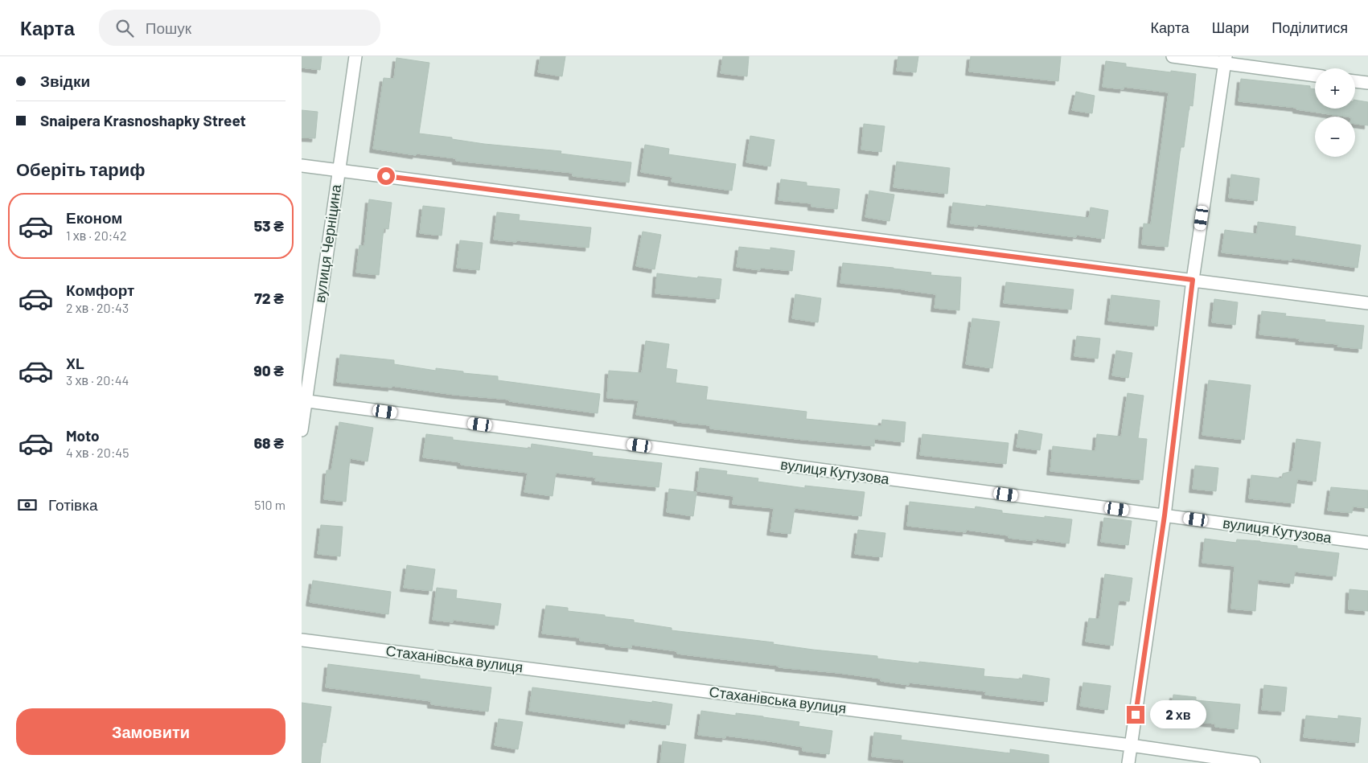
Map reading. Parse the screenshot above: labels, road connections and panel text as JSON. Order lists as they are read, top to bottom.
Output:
{
  "streets": {
    "street": ["вулиця Черніцина", "вулиця Кутузова", "Стаханівська вулиця"]
  },
  "crossings": [
    ["вулиця Черніцина", "вулиця Кутузова"]
  ],
  "page": {
    "header": "Карта",
    "search": "Пошук",
    "nav": ["Карта", "Шари", "Поділитися"],
    "banner": ["Звідки", "Snaipera Krasnoshapky Street"],
    "map_buttons": ["+", "−"],
    "heading": "Оберіть тариф",
    "list": [
      {
        "name": "Економ",
        "note": "1 хв · 20:42",
        "value": "53 ₴"
      },
      {
        "name": "Комфорт",
        "note": "2 хв · 20:43",
        "value": "72 ₴"
      },
      {
        "name": "XL",
        "note": "3 хв · 20:44",
        "value": "90 ₴"
      },
      {
        "name": "Moto",
        "note": "4 хв · 20:45",
        "value": "68 ₴"
      }
    ],
    "pay": ["Готівка", "510 m"],
    "buttons": "Замовити",
    "bubble": "2 хв"
  }
}
